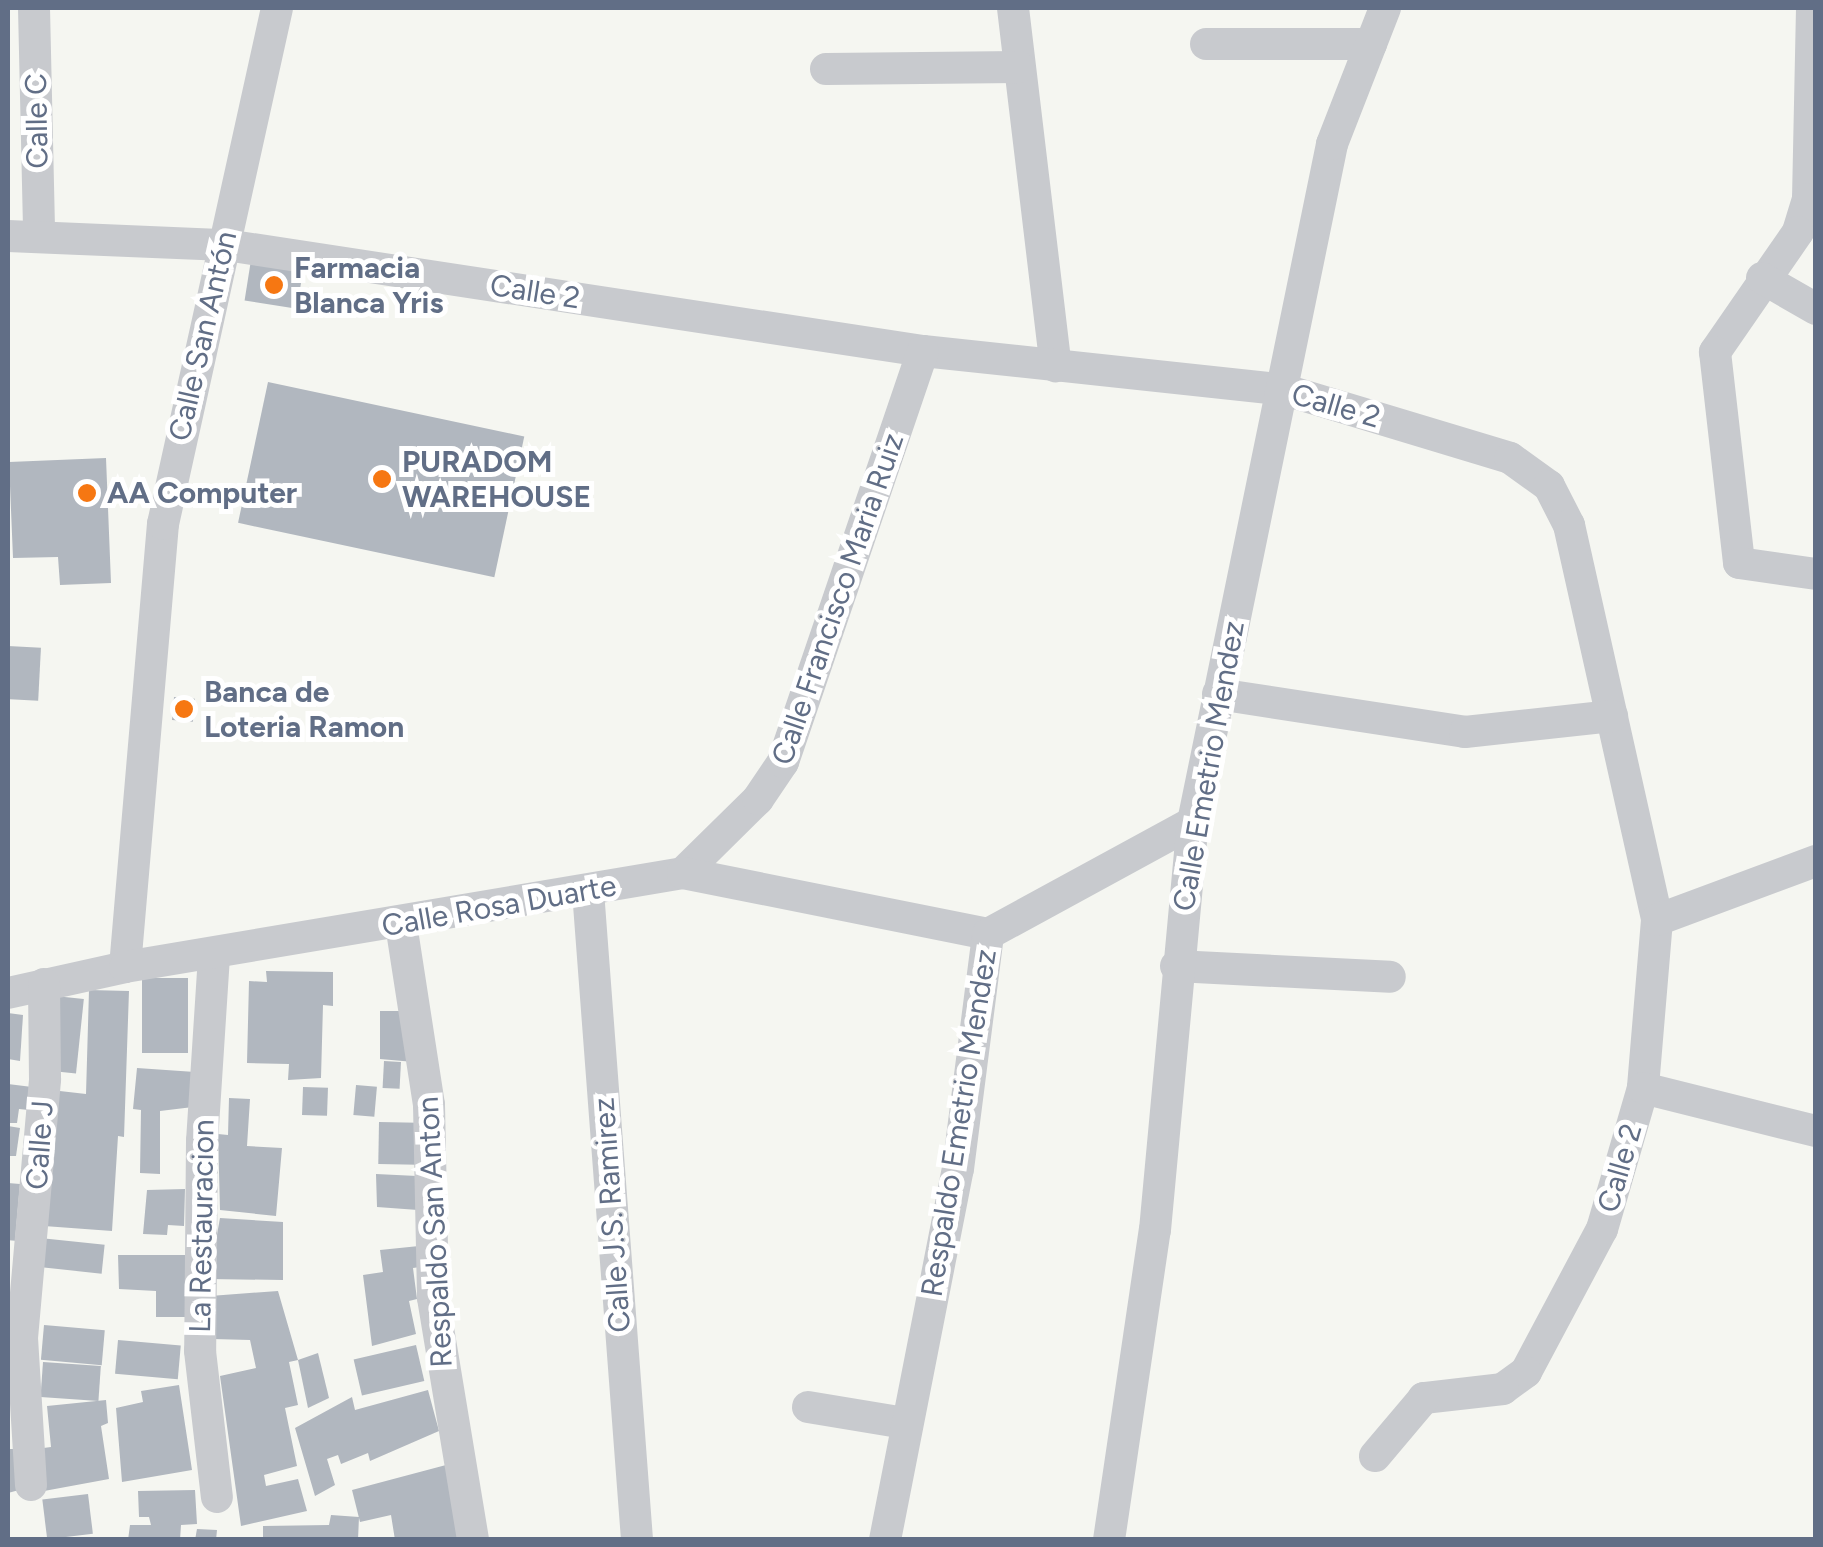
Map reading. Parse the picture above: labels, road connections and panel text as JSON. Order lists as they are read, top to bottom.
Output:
{
  "streets": {
    "street": [
      "Calle C",
      "Calle 2",
      "Calle San Antón",
      "Calle Francisco Maria Ruiz",
      "Calle Emetrio Mendez",
      "Calle Rosa Duarte",
      "Respaldo Emetrio Mendez",
      "Calle J",
      "Calle J.S. Ramirez",
      "La Restauracion",
      "Respaldo San Anton"
    ]
  },
  "crossings": [
    ["Calle C", "Calle 2"],
    ["Calle 2", "Calle San Antón"],
    ["Calle 2", "Calle Francisco Maria Ruiz"],
    ["Calle 2", "Calle Emetrio Mendez"],
    ["Calle San Antón", "Calle Rosa Duarte"],
    ["Calle Francisco Maria Ruiz", "Calle Rosa Duarte"],
    ["Calle Emetrio Mendez", "Respaldo Emetrio Mendez"],
    ["Calle Rosa Duarte", "Respaldo Emetrio Mendez"],
    ["Calle Rosa Duarte", "Calle J"],
    ["Calle Rosa Duarte", "Calle J.S. Ramirez"],
    ["Calle Rosa Duarte", "La Restauracion"],
    ["Calle Rosa Duarte", "Respaldo San Anton"]
  ],
  "places": [
    "Farmacia Blanca Yris",
    "PURADOM WAREHOUSE",
    "AA Computer",
    "Banca de Loteria Ramon"
  ]
}
